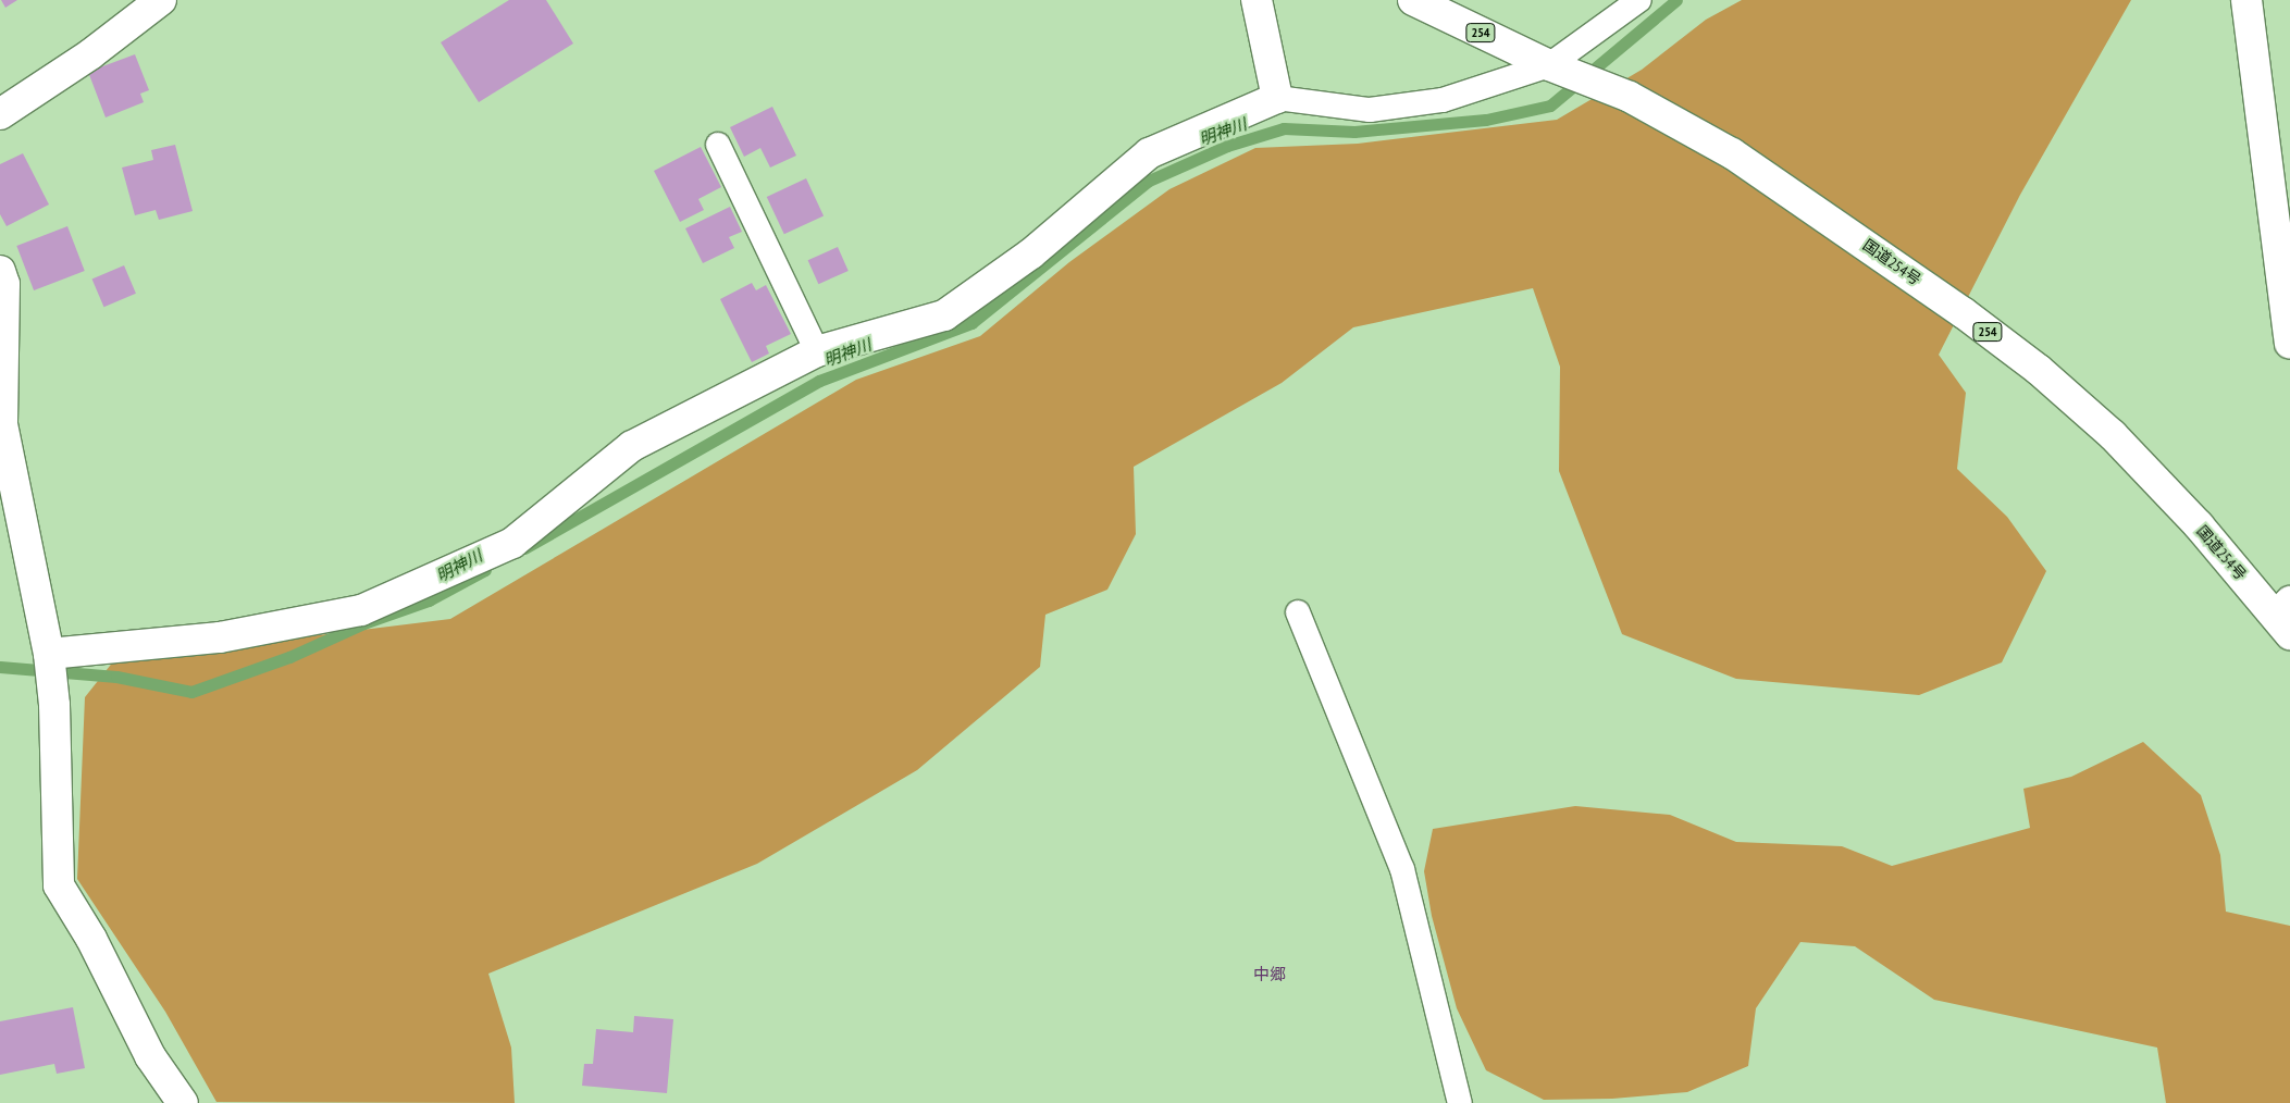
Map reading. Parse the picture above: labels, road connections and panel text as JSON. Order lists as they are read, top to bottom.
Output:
{
  "streets": {
    "main road": ["254", "国道254号"]
  },
  "districts": ["中郷"],
  "water": ["明神川"]
}
